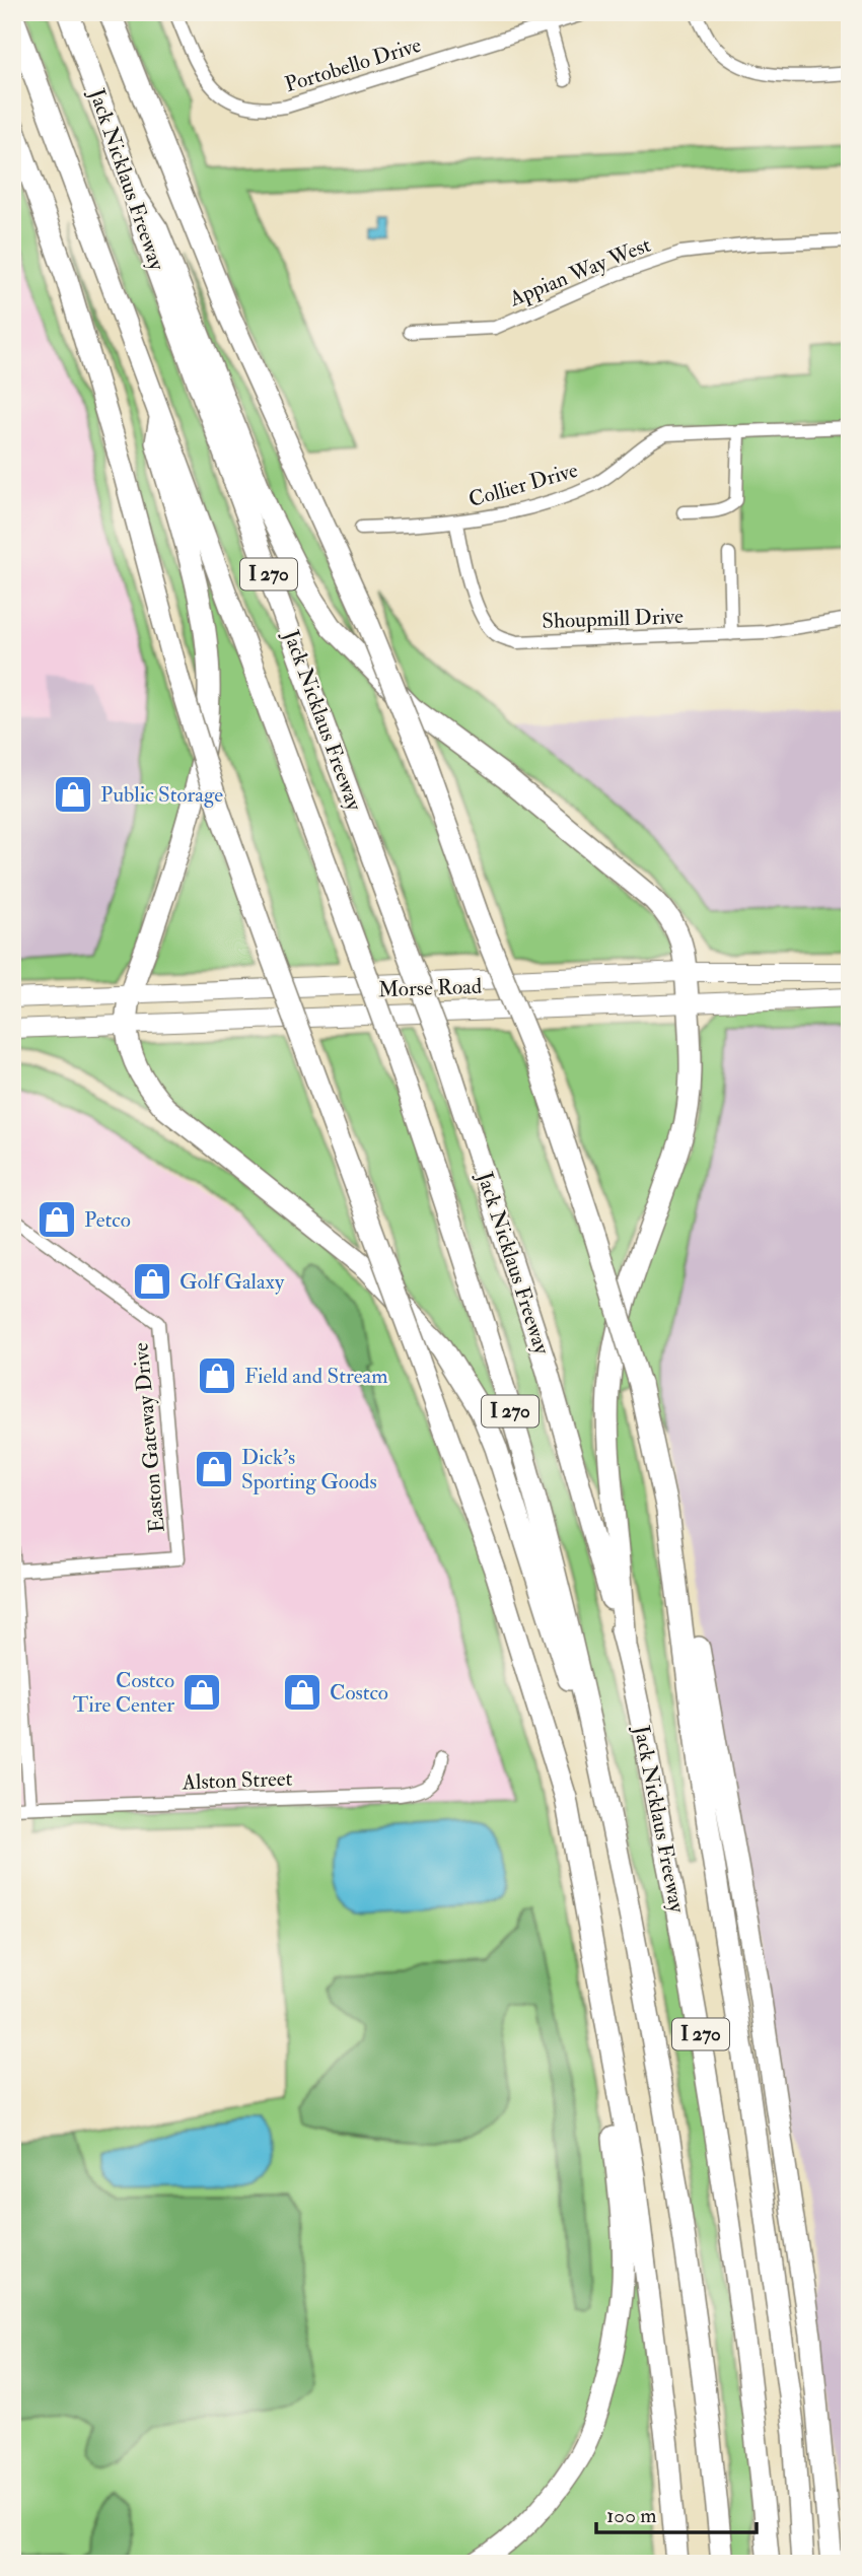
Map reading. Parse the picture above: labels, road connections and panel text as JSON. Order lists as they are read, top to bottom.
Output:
{
  "streets": {
    "highway": ["Jack Nicklaus Freeway", "I 270"],
    "main road": ["Morse Road"],
    "street": [
      "Portobello Drive",
      "Appian Way West",
      "Collier Drive",
      "Shoupmill Drive",
      "Easton Gateway Drive",
      "Alston Street"
    ]
  },
  "crossings": [
    ["Collier Drive", "Shoupmill Drive"]
  ],
  "places": {
    "shop": [
      "Public Storage",
      "Petco",
      "Golf Galaxy",
      "Field and Stream",
      "Dick's Sporting Goods",
      "Costco Tire Center",
      "Costco"
    ]
  },
  "scale_bar": "100 m"
}
